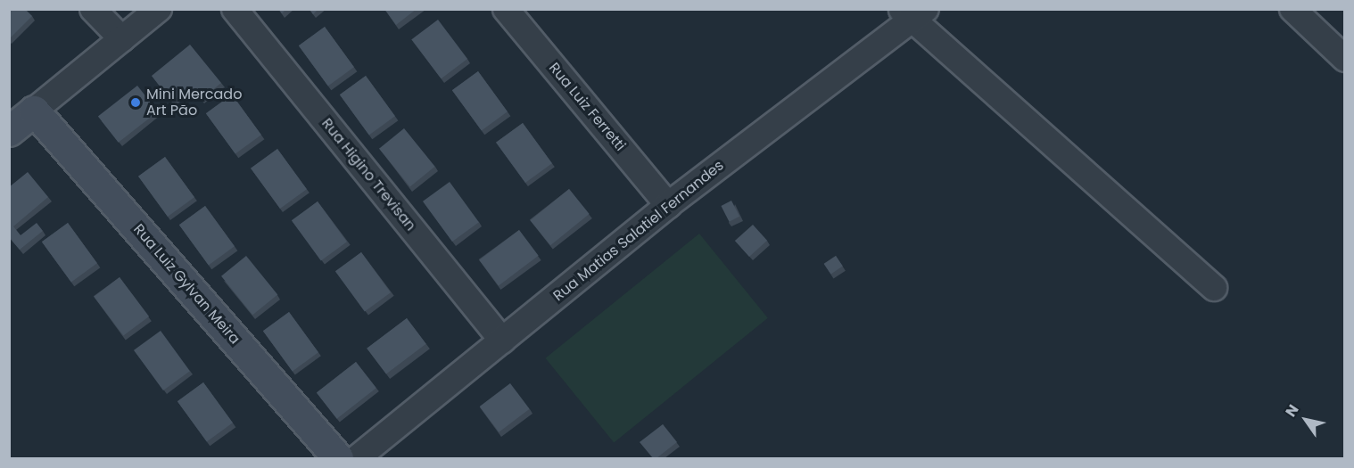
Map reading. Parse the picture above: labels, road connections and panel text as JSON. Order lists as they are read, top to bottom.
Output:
{
  "streets": {
    "street": [
      "Rua Luiz Ferretti",
      "Rua Higino Trevisan",
      "Rua Matias Salatiel Fernandes",
      "Rua Luiz Gylvan Meira"
    ]
  },
  "crossings": [
    ["Rua Luiz Ferretti", "Rua Matias Salatiel Fernandes"],
    ["Rua Higino Trevisan", "Rua Matias Salatiel Fernandes"]
  ],
  "places": ["Mini Mercado Art Pão"],
  "north": "top left"
}
